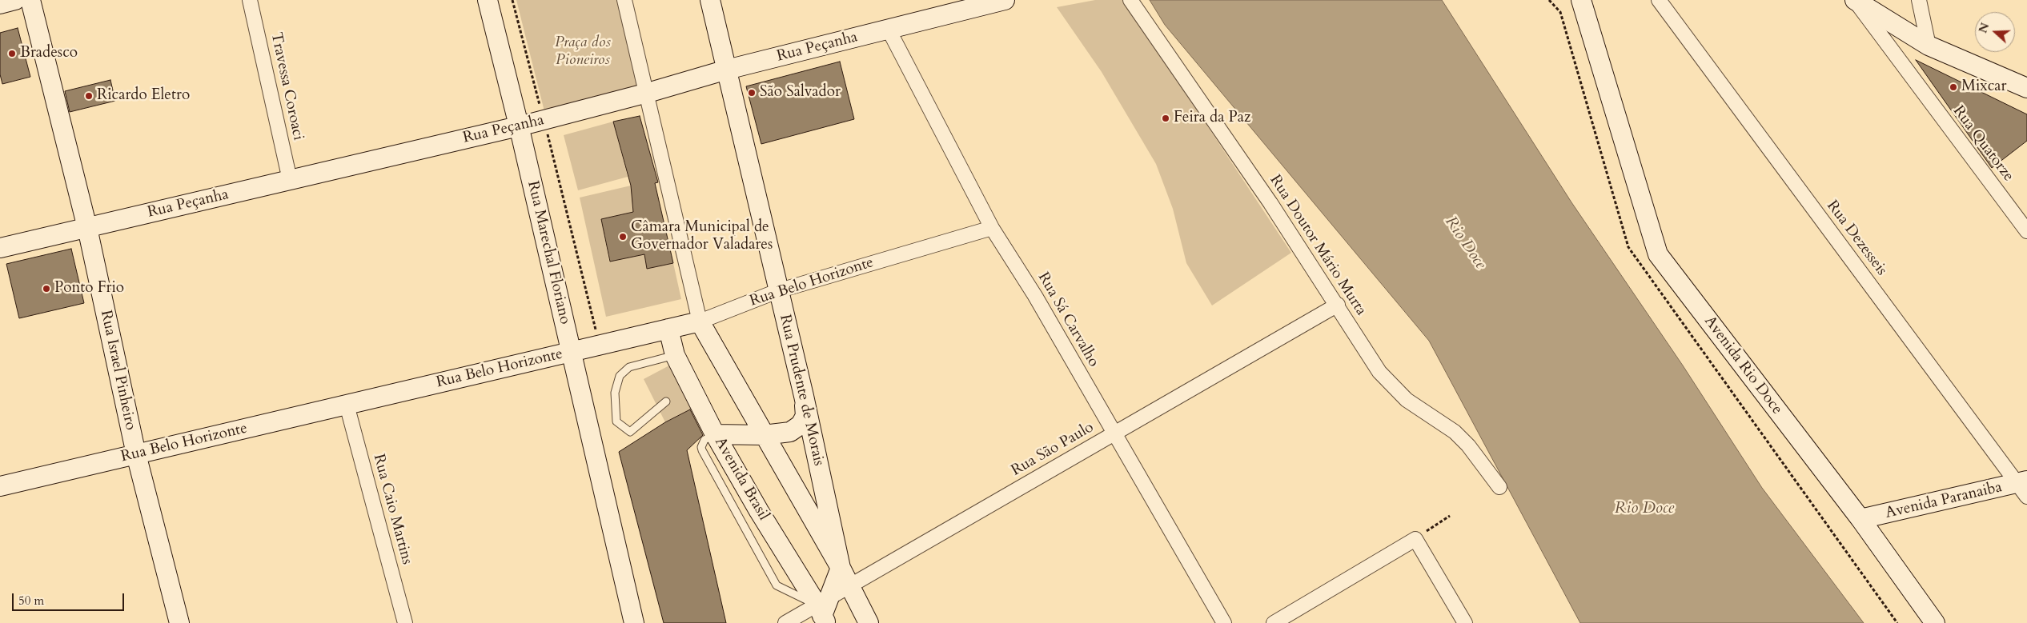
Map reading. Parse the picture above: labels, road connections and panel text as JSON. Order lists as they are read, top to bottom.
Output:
{
  "streets": {
    "street": [
      "Rua Peçanha",
      "Travessa Coroaci",
      "Rua Quatorze",
      "Rua Dezesseis",
      "Rua Doutor Mário Murta",
      "Rua Marechal Floriano",
      "Rua Belo Horizonte",
      "Rua Sá Carvalho",
      "Avenida Rio Doce",
      "Rua Israel Pinheiro",
      "Rua Prudente de Morais",
      "Rua São Paulo",
      "Avenida Brasil",
      "Avenida Paranaiba",
      "Rua Caio Martins"
    ]
  },
  "crossings": [
    ["Rua Peçanha", "Travessa Coroaci"],
    ["Rua Peçanha", "Rua Marechal Floriano"],
    ["Rua Peçanha", "Rua Sá Carvalho"],
    ["Rua Peçanha", "Rua Israel Pinheiro"],
    ["Rua Peçanha", "Rua Prudente de Morais"],
    ["Rua Dezesseis", "Avenida Paranaiba"],
    ["Rua Doutor Mário Murta", "Rua São Paulo"],
    ["Rua Marechal Floriano", "Rua Belo Horizonte"],
    ["Rua Belo Horizonte", "Rua Sá Carvalho"],
    ["Rua Belo Horizonte", "Rua Israel Pinheiro"],
    ["Rua Belo Horizonte", "Rua Prudente de Morais"],
    ["Rua Belo Horizonte", "Avenida Brasil"],
    ["Rua Belo Horizonte", "Rua Caio Martins"],
    ["Rua Sá Carvalho", "Rua São Paulo"],
    ["Avenida Rio Doce", "Avenida Paranaiba"],
    ["Rua São Paulo", "Avenida Brasil"]
  ],
  "water": ["Rio Doce"],
  "parks": ["Praça dos Pioneiros"],
  "places": [
    "Bradesco",
    "Mixcar",
    "São Salvador",
    "Ricardo Eletro",
    "Feira da Paz",
    "Câmara Municipal de Governador Valadares",
    "Ponto Frio"
  ],
  "scale_bar": "50 m",
  "north": "left"
}
